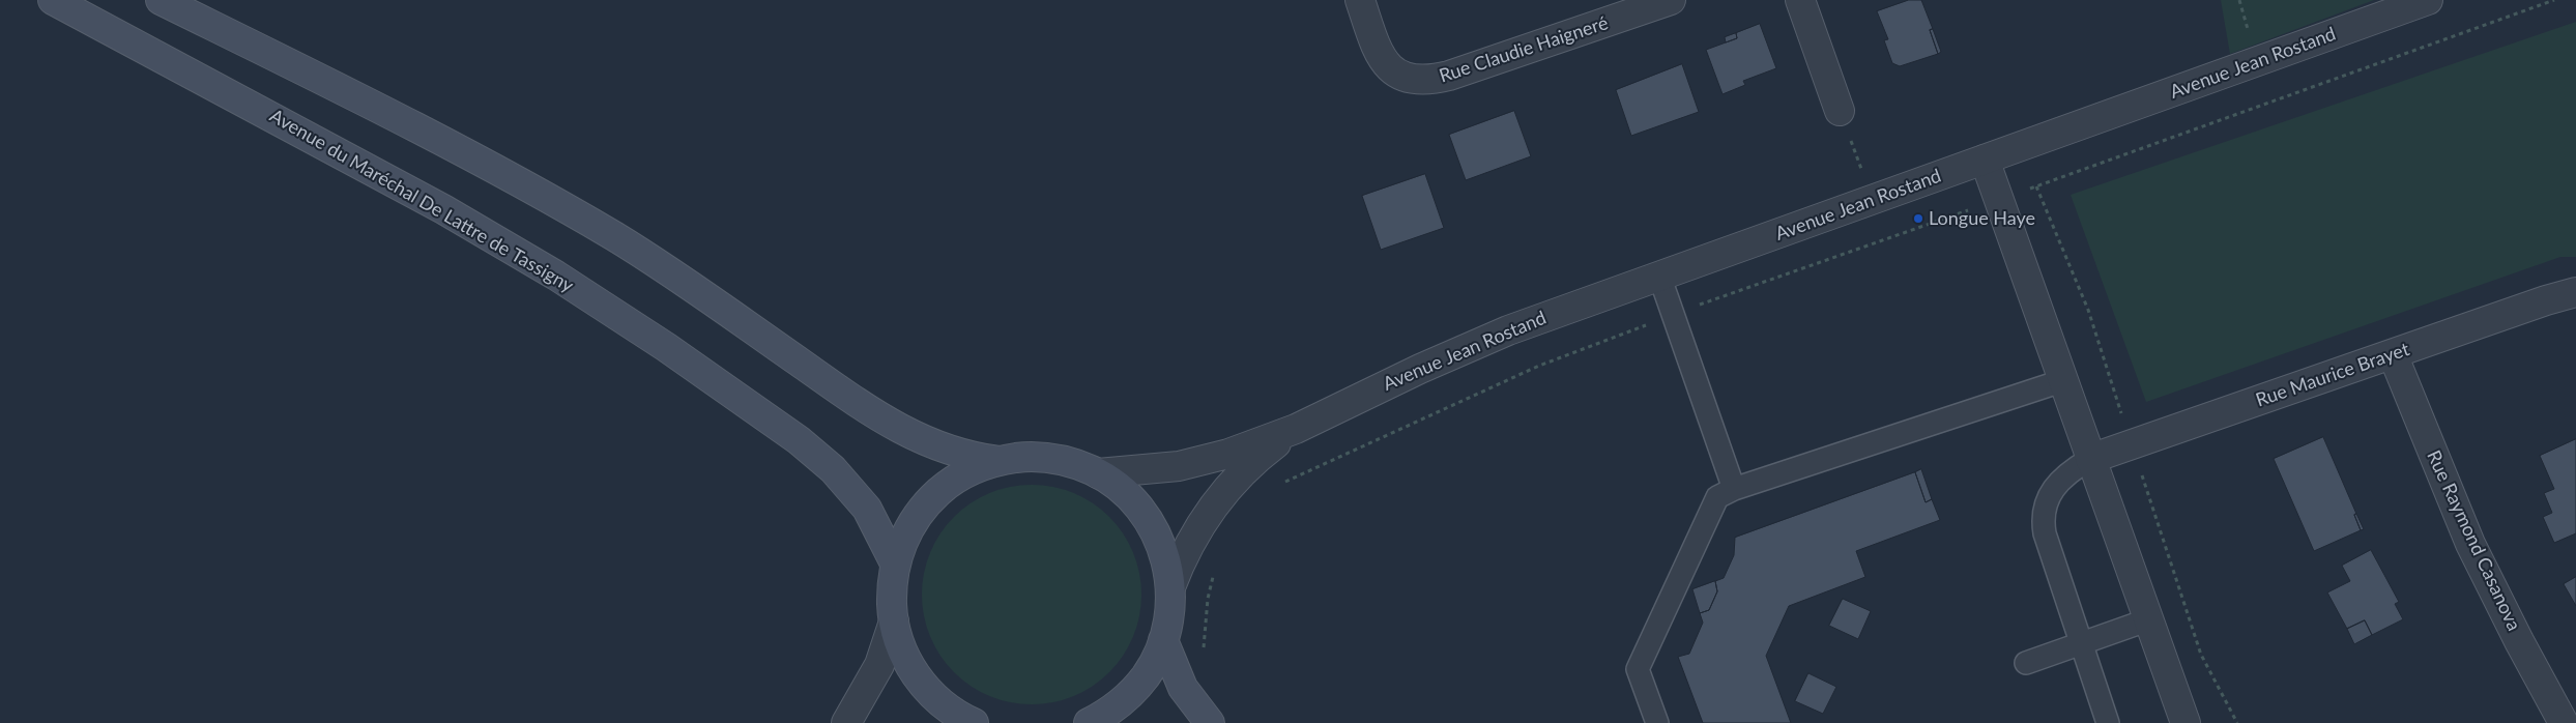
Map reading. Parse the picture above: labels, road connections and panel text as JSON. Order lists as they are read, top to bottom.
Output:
{
  "streets": {
    "main road": ["Avenue du Maréchal De Lattre de Tassigny"],
    "street": [
      "Rue Claudie Haigneré",
      "Avenue Jean Rostand",
      "Rue Maurice Brayet",
      "Rue Raymond Casanova"
    ]
  },
  "crossings": [
    ["Rue Maurice Brayet", "Rue Raymond Casanova"]
  ],
  "places": ["Longue Haye"]
}
